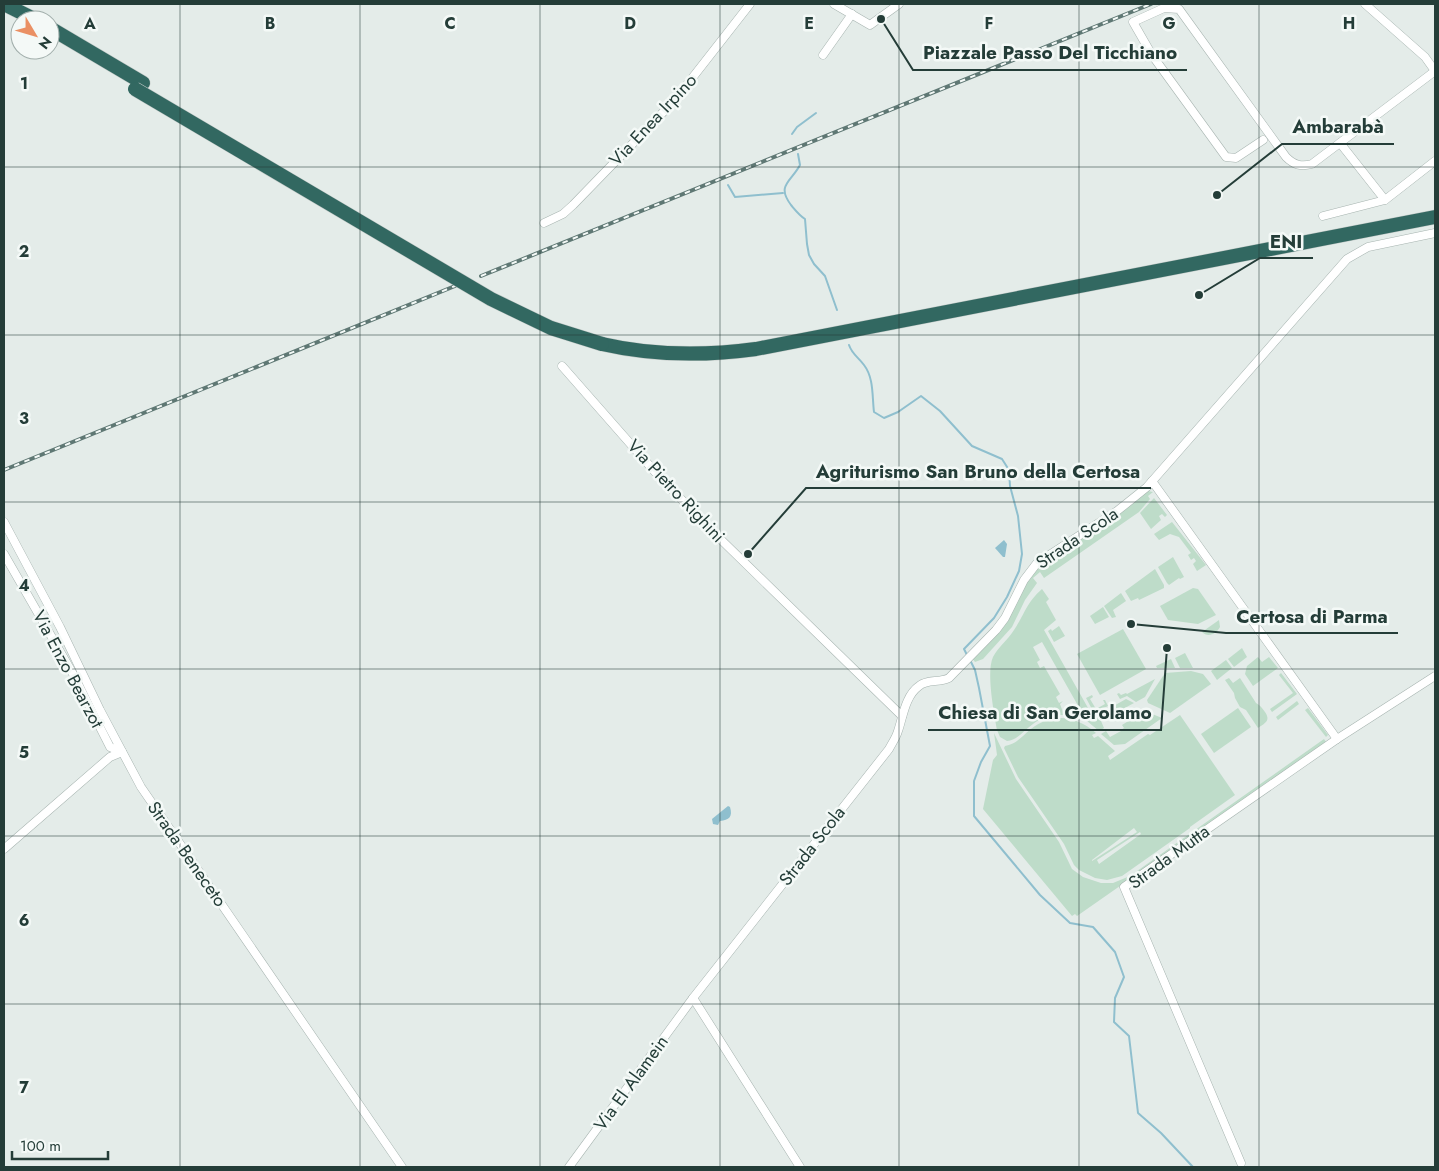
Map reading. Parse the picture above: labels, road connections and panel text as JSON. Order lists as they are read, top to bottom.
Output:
{
  "streets": {
    "street": [
      "Via Enea Irpino",
      "Via Pietro Righini",
      "Strada Scola",
      "Via Enzo Bearzot",
      "Strada Beneceto",
      "Strada Mutta",
      "Via El Alamein"
    ]
  },
  "crossings": [
    ["Via Pietro Righini", "Strada Scola"],
    ["Strada Scola", "Via El Alamein"],
    ["Via Enzo Bearzot", "Strada Beneceto"]
  ],
  "places": [
    "Piazzale Passo Del Ticchiano",
    "Ambarabà",
    "ENI",
    "Agriturismo San Bruno della Certosa",
    "Certosa di Parma",
    "Chiesa di San Gerolamo"
  ],
  "scale_bar": "100 m",
  "north": "bottom right",
  "grid": {
    "columns": [
      "A",
      "B",
      "C",
      "D",
      "E",
      "F",
      "G",
      "H"
    ],
    "rows": [
      "1",
      "2",
      "3",
      "4",
      "5",
      "6",
      "7"
    ]
  }
}
